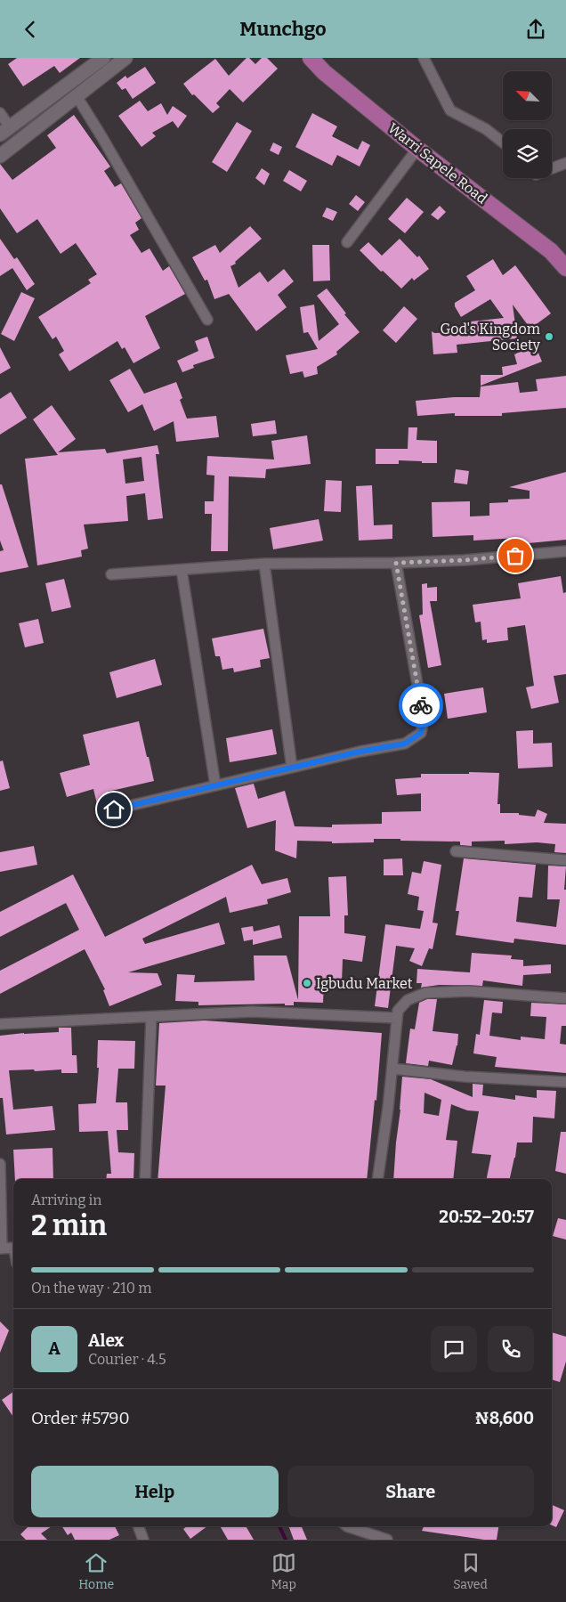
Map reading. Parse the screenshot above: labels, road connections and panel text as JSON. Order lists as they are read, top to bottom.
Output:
{
  "streets": {
    "highway": ["Warri Sapele Road"]
  },
  "places": ["God's Kingdom Society", "Igbudu Market"],
  "north": "top left",
  "page": {
    "header": "Munchgo",
    "heading": ["2 min", "Arriving in", "20:52–20:57"],
    "panel": [
      "Alex",
      "Courier · 4.5",
      "Order #5790",
      "₦8,600"
    ],
    "bar": "On the way · 210 m",
    "round": "A",
    "buttons": ["Help", "Share"],
    "tabs": ["Home", "Map", "Saved"]
  }
}
